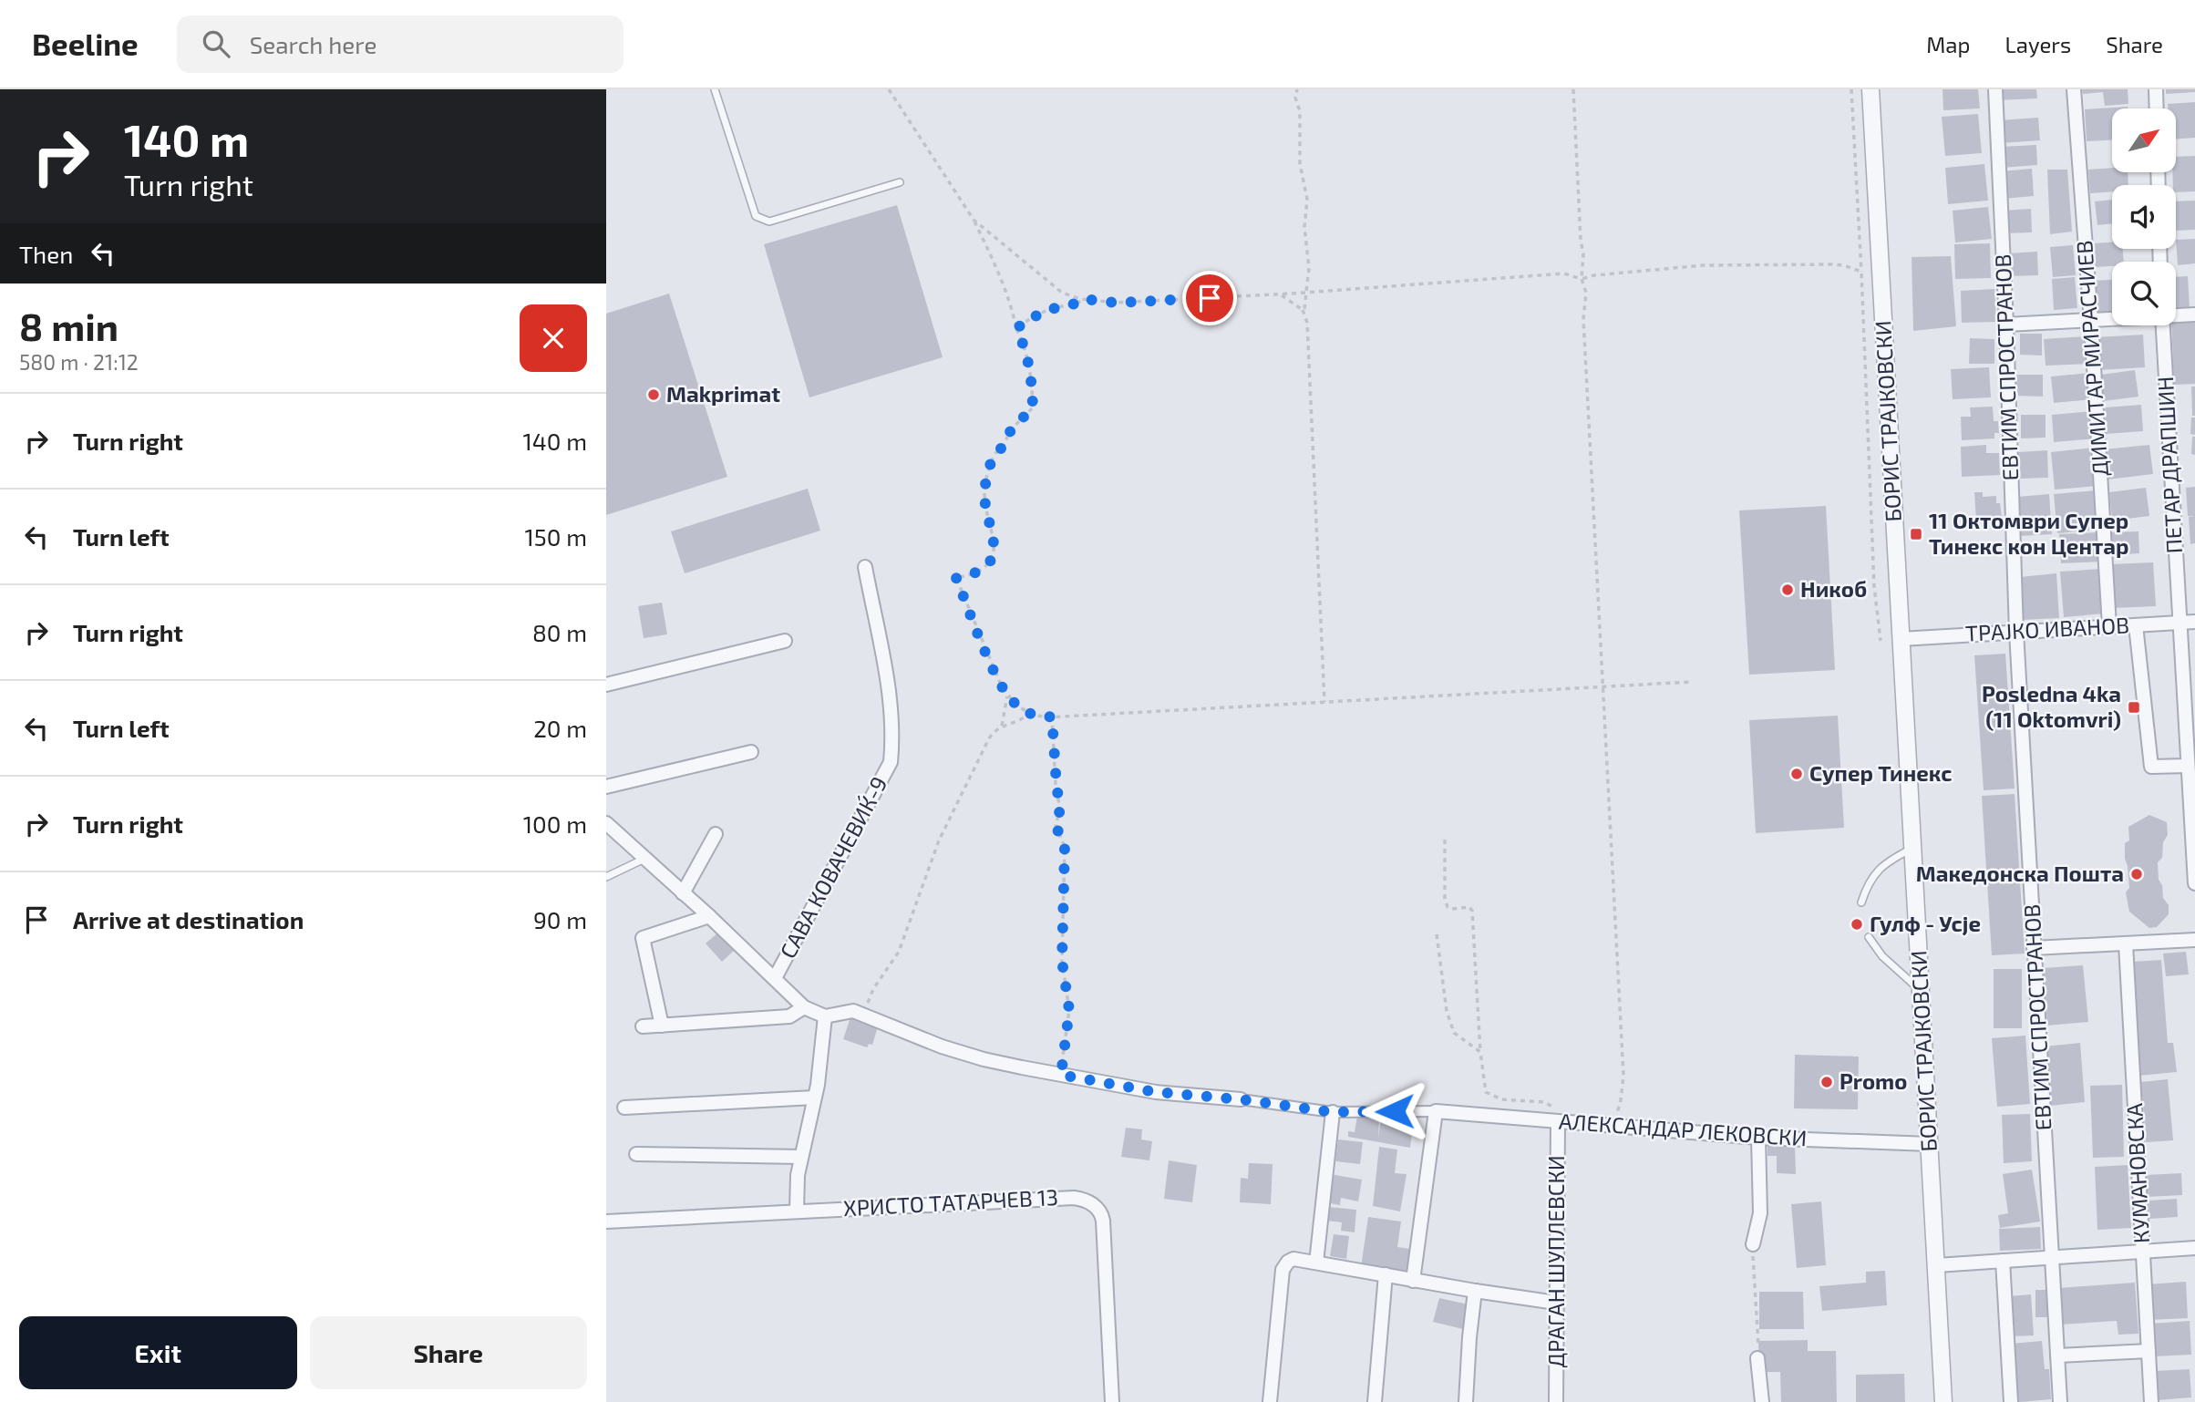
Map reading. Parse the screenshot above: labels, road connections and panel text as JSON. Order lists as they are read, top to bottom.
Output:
{
  "streets": {
    "street": [
      "ДИМИТАР МИРАСЧИЕВ",
      "ЕВТИМ СПРОСТРАНОВ",
      "БОРИС ТРАЈКОВСКИ",
      "ПЕТАР ДРАПШИН",
      "ТРАЈКО ИВАНОВ",
      "САВА КОВАЧЕВИЌ-9",
      "АЛЕКСАНДАР ЛЕКОВСКИ",
      "КУМАНОВСКА",
      "ХРИСТО ТАТАРЧЕВ 13",
      "ДРАГАН ШУПЛЕВСКИ"
    ]
  },
  "crossings": [
    ["ДИМИТАР МИРАСЧИЕВ", "ТРАЈКО ИВАНОВ"],
    ["ЕВТИМ СПРОСТРАНОВ", "ТРАЈКО ИВАНОВ"],
    ["БОРИС ТРАЈКОВСКИ", "ТРАЈКО ИВАНОВ"],
    ["БОРИС ТРАЈКОВСКИ", "АЛЕКСАНДАР ЛЕКОВСКИ"],
    ["ПЕТАР ДРАПШИН", "ТРАЈКО ИВАНОВ"],
    ["АЛЕКСАНДАР ЛЕКОВСКИ", "ДРАГАН ШУПЛЕВСКИ"]
  ],
  "places": {
    "other": [
      "Makprimat",
      "Никоб",
      "Супер Тинекс",
      "Македонска Пошта",
      "Гулф - Усје",
      "Promo"
    ],
    "transit": ["11 Октомври Супер Тинекс кон Центар", "Posledna 4ka (11 Oktomvri)"]
  },
  "north": "top right",
  "page": {
    "header": "Beeline",
    "search": "Search here",
    "nav": ["Map", "Layers", "Share"],
    "turn": ["140 m", "Turn right"],
    "then": "Then",
    "heading": ["8 min", "580 m · 21:12"],
    "list": [
      {
        "name": "Turn right",
        "value": "140 m"
      },
      {
        "name": "Turn left",
        "value": "150 m"
      },
      {
        "name": "Turn right",
        "value": "80 m"
      },
      {
        "name": "Turn left",
        "value": "20 m"
      },
      {
        "name": "Turn right",
        "value": "100 m"
      },
      {
        "name": "Arrive at destination",
        "value": "90 m"
      }
    ],
    "buttons": ["Exit", "Share"]
  }
}
